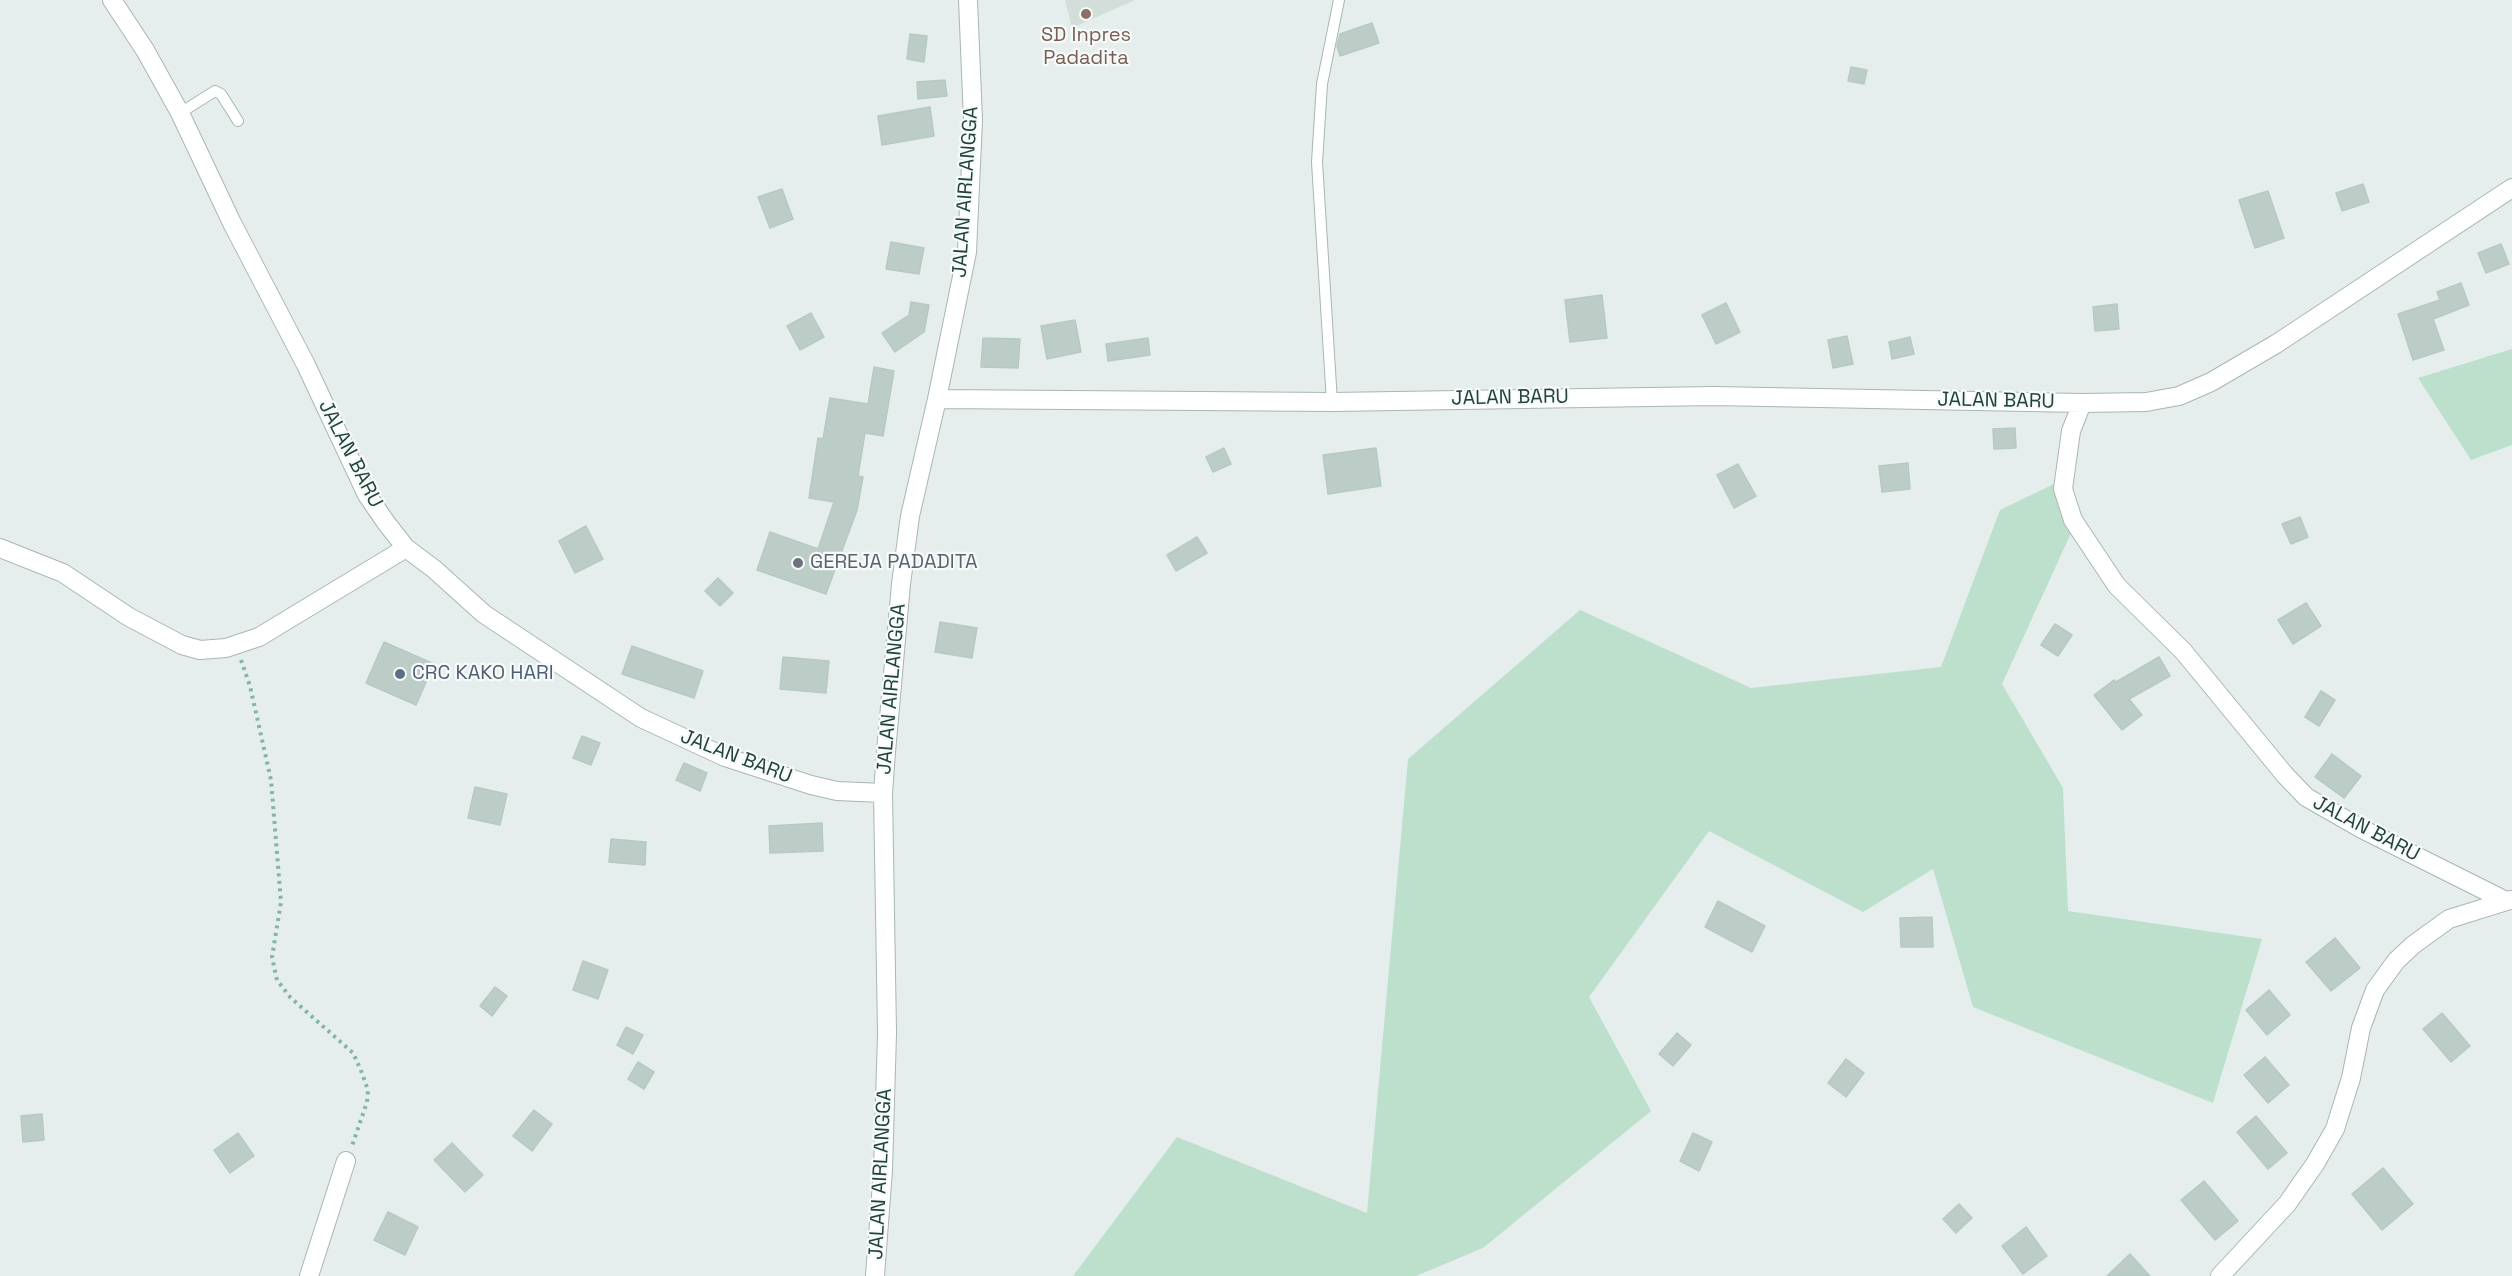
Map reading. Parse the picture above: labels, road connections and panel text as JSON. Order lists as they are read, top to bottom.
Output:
{
  "streets": {
    "street": ["JALAN AIRLANGGA", "JALAN BARU"]
  },
  "crossings": [
    ["JALAN AIRLANGGA", "JALAN BARU"]
  ],
  "places": ["SD Inpres Padadita", "GEREJA PADADITA", "CRC KAKO HARI"]
}
